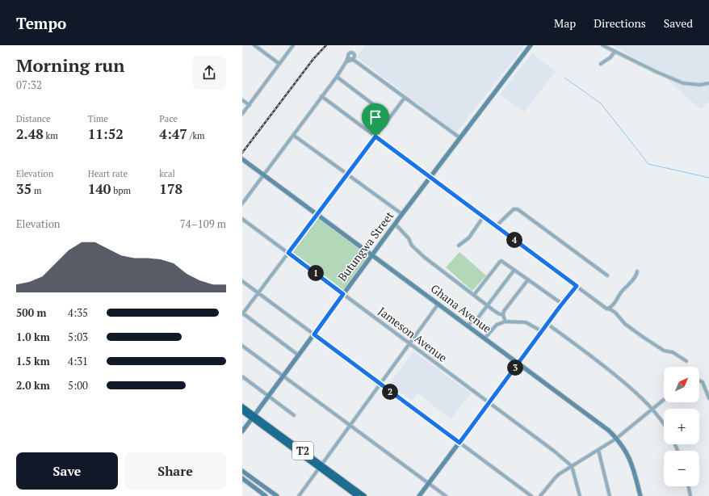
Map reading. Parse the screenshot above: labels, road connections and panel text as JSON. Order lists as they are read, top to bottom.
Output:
{
  "streets": {
    "highway": ["T2"],
    "main road": ["Butungwa Street", "Ghana Avenue"],
    "street": ["Jameson Avenue"]
  },
  "crossings": [
    ["Butungwa Street", "Ghana Avenue"],
    ["Butungwa Street", "Jameson Avenue"],
    ["Butungwa Street", "T2"]
  ],
  "north": "top right",
  "page": {
    "header": "Tempo",
    "nav": ["Map", "Directions", "Saved"],
    "heading": ["Morning run", "07:32"],
    "stats": [
      ["Distance", "2.48 km"],
      ["Time", "11:52"],
      ["Pace", "4:47 /km"],
      ["Elevation", "35 m"],
      ["Heart rate", "140 bpm"],
      ["kcal", "178"]
    ],
    "chart": ["Elevation", "74–109 m"],
    "pins": [
      "4",
      "1",
      "3",
      "2"
    ],
    "list": [
      {
        "name": "500 m",
        "note": "4:35"
      },
      {
        "name": "1.0 km",
        "note": "5:03"
      },
      {
        "name": "1.5 km",
        "note": "4:31"
      },
      {
        "name": "2.0 km",
        "note": "5:00"
      }
    ],
    "map_buttons": ["+", "−"],
    "buttons": ["Save", "Share"]
  }
}
